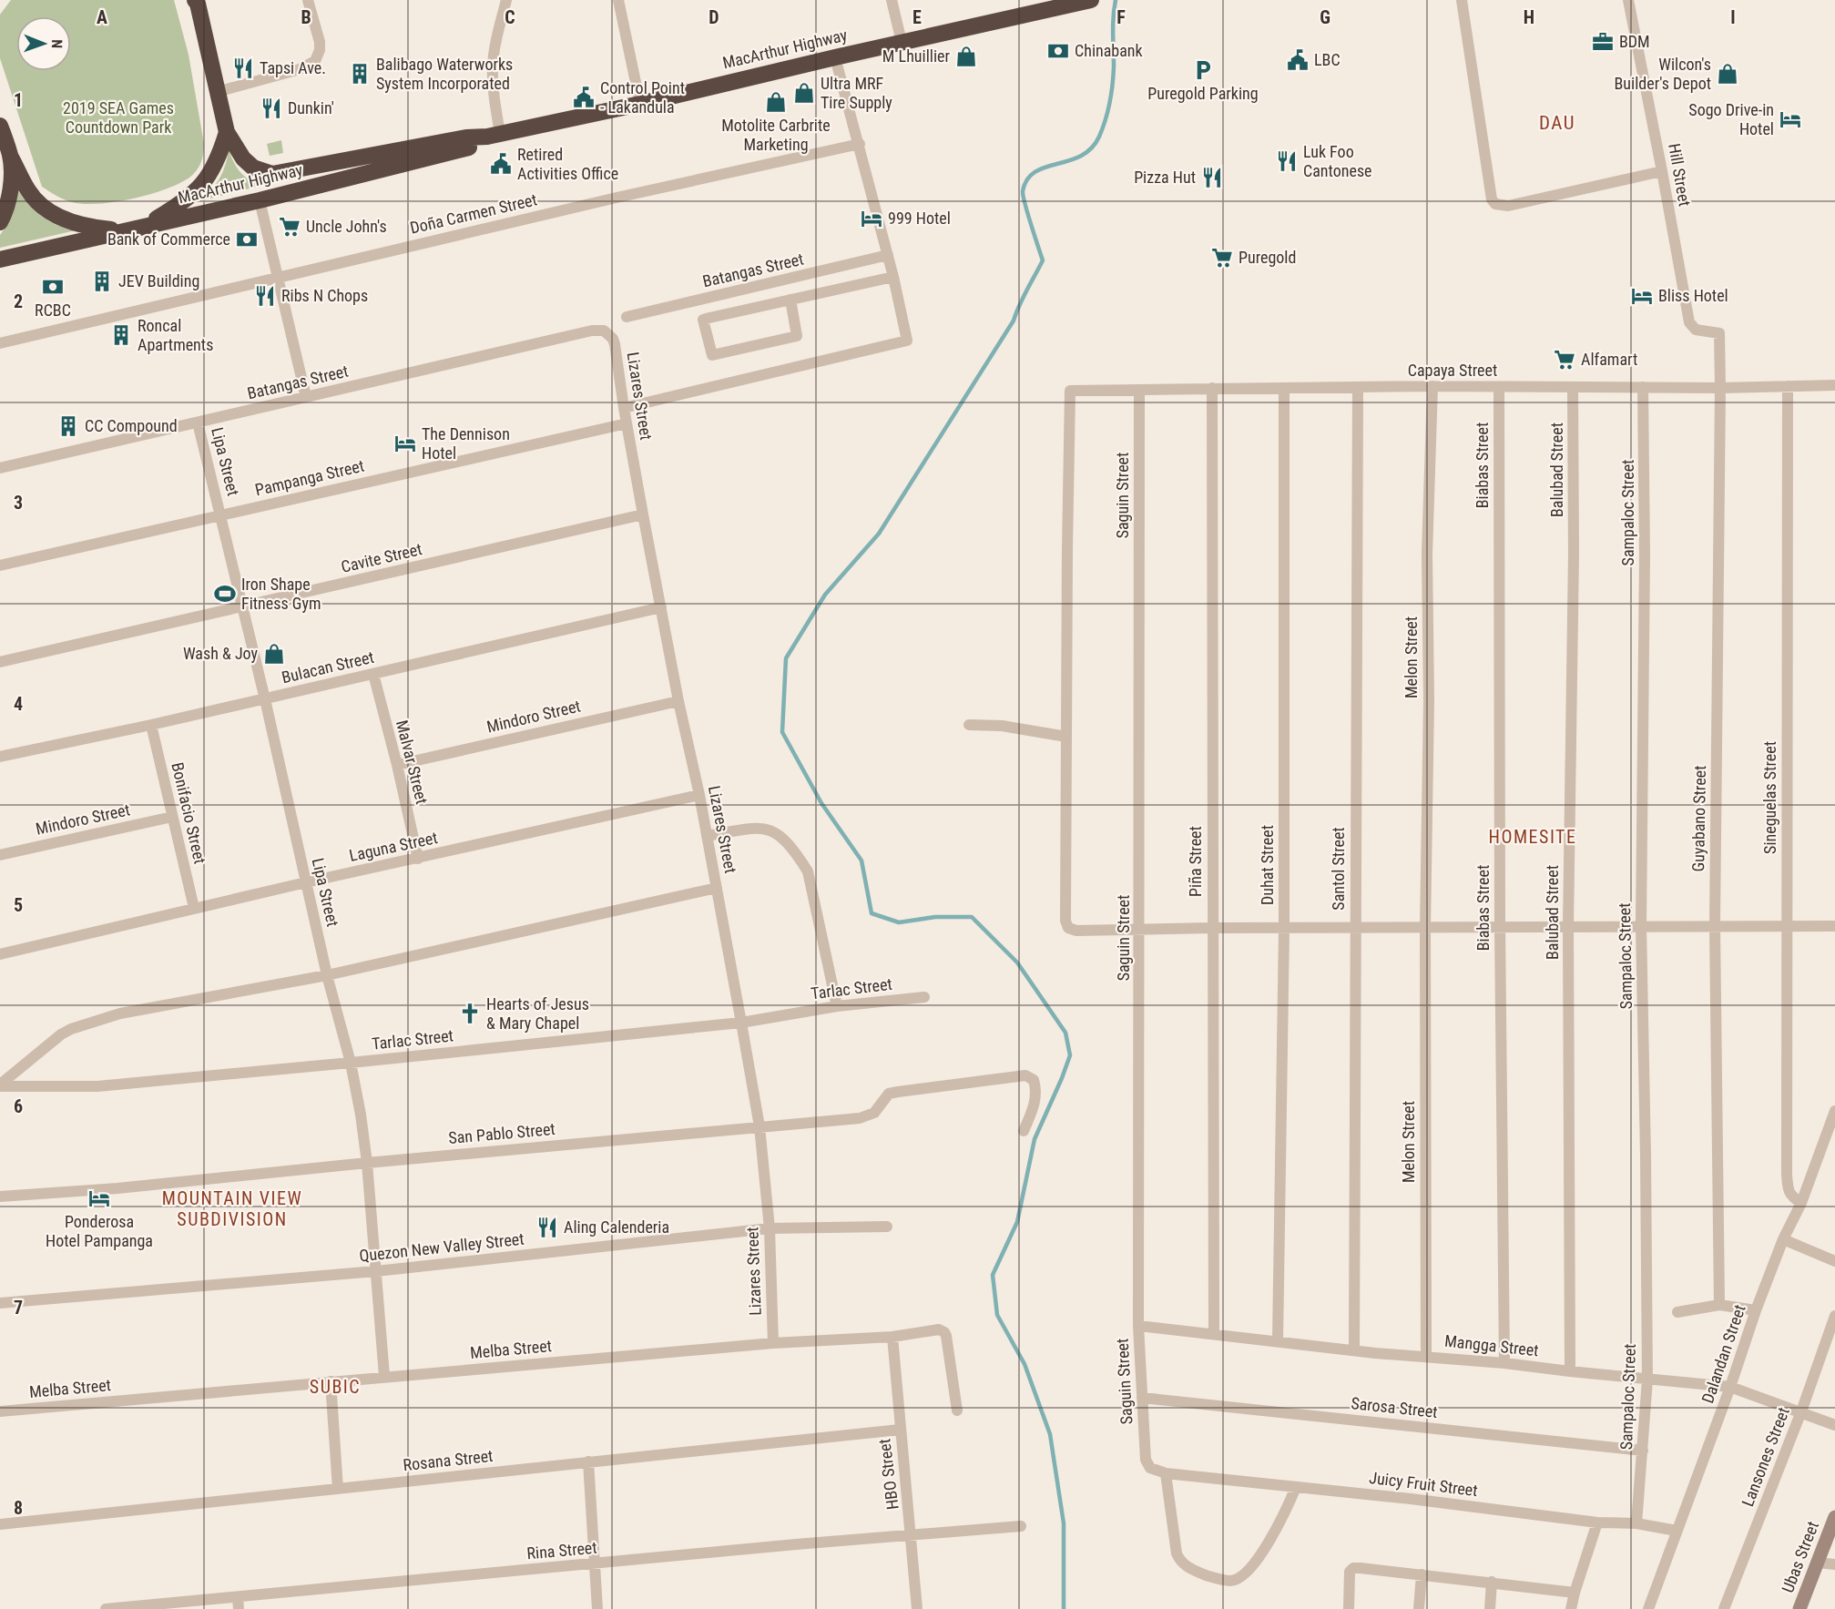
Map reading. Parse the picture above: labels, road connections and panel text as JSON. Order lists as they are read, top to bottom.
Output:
{
  "streets": {
    "highway": ["MacArthur Highway"],
    "street": [
      "Hill Street",
      "Doña Carmen Street",
      "Batangas Street",
      "Capaya Street",
      "Lizares Street",
      "Lipa Street",
      "Biabas Street",
      "Balubad Street",
      "Pampanga Street",
      "Saguin Street",
      "Sampaloc Street",
      "Cavite Street",
      "Melon Street",
      "Bulacan Street",
      "Mindoro Street",
      "Malvar Street",
      "Sineguelas Street",
      "Bonifacio Street",
      "Guyabano Street",
      "Laguna Street",
      "Piña Street",
      "Duhat Street",
      "Santol Street",
      "Tarlac Street",
      "San Pablo Street",
      "Quezon New Valley Street",
      "Mangga Street",
      "Melba Street",
      "Dalandan Street",
      "Sarosa Street",
      "Lansones Street",
      "Rosana Street",
      "HBO Street",
      "Juicy Fruit Street",
      "Rina Street",
      "Ubas Street"
    ]
  },
  "crossings": [
    ["Hill Street", "Guyabano Street"],
    ["Batangas Street", "Lizares Street"],
    ["Batangas Street", "Lipa Street"],
    ["Capaya Street", "Biabas Street"],
    ["Capaya Street", "Balubad Street"],
    ["Capaya Street", "Saguin Street"],
    ["Capaya Street", "Sampaloc Street"],
    ["Capaya Street", "Melon Street"],
    ["Capaya Street", "Sineguelas Street"],
    ["Capaya Street", "Guyabano Street"],
    ["Capaya Street", "Piña Street"],
    ["Capaya Street", "Duhat Street"],
    ["Capaya Street", "Santol Street"],
    ["Lizares Street", "Pampanga Street"],
    ["Lizares Street", "Cavite Street"],
    ["Lizares Street", "Bulacan Street"],
    ["Lizares Street", "Mindoro Street"],
    ["Lizares Street", "Laguna Street"],
    ["Lizares Street", "Tarlac Street"],
    ["Lizares Street", "San Pablo Street"],
    ["Lizares Street", "Quezon New Valley Street"],
    ["Lizares Street", "Melba Street"],
    ["Lipa Street", "Pampanga Street"],
    ["Lipa Street", "Cavite Street"],
    ["Lipa Street", "Bulacan Street"],
    ["Lipa Street", "Laguna Street"],
    ["Lipa Street", "Tarlac Street"],
    ["Lipa Street", "San Pablo Street"],
    ["Lipa Street", "Quezon New Valley Street"],
    ["Lipa Street", "Melba Street"],
    ["Biabas Street", "Mangga Street"],
    ["Balubad Street", "Mangga Street"],
    ["Saguin Street", "Mangga Street"],
    ["Saguin Street", "Sarosa Street"],
    ["Saguin Street", "Juicy Fruit Street"],
    ["Sampaloc Street", "Mangga Street"],
    ["Sampaloc Street", "Sarosa Street"],
    ["Sampaloc Street", "Juicy Fruit Street"],
    ["Melon Street", "Mangga Street"],
    ["Bulacan Street", "Malvar Street"],
    ["Bulacan Street", "Bonifacio Street"],
    ["Mindoro Street", "Malvar Street"],
    ["Mindoro Street", "Bonifacio Street"],
    ["Malvar Street", "Laguna Street"],
    ["Sineguelas Street", "Dalandan Street"],
    ["Bonifacio Street", "Laguna Street"],
    ["Piña Street", "Mangga Street"],
    ["Duhat Street", "Mangga Street"],
    ["Santol Street", "Mangga Street"],
    ["Mangga Street", "Dalandan Street"],
    ["Mangga Street", "Lansones Street"],
    ["Melba Street", "HBO Street"],
    ["Dalandan Street", "Juicy Fruit Street"],
    ["Rosana Street", "HBO Street"],
    ["HBO Street", "Rina Street"]
  ],
  "districts": [
    "DAU",
    "HOMESITE",
    "MOUNTAIN VIEW SUBDIVISION",
    "SUBIC"
  ],
  "parks": ["2019 SEA Games Countdown Park"],
  "places": {
    "office": ["BDM"],
    "bank": ["Chinabank", "Bank of Commerce", "RCBC"],
    "shop": [
      "M Lhuillier",
      "Wilcon's Builder's Depot",
      "Ultra MRF Tire Supply",
      "Motolite Carbrite Marketing",
      "Wash & Joy"
    ],
    "public building": ["LBC", "Control Point - Lakandula", "Retired Activities Office"],
    "restaurant": [
      "Tapsi Ave.",
      "Dunkin'",
      "Luk Foo Cantonese",
      "Pizza Hut",
      "Ribs N Chops",
      "Aling Calenderia"
    ],
    "parking": ["Puregold Parking"],
    "building": [
      "Balibago Waterworks System Incorporated",
      "JEV Building",
      "Roncal Apartments",
      "CC Compound"
    ],
    "hotel": [
      "Sogo Drive-in Hotel",
      "999 Hotel",
      "Bliss Hotel",
      "The Dennison Hotel",
      "Ponderosa Hotel Pampanga"
    ],
    "supermarket": ["Uncle John's", "Puregold", "Alfamart"],
    "sports": ["Iron Shape Fitness Gym"],
    "church": ["Hearts of Jesus & Mary Chapel"]
  },
  "north": "right",
  "grid": {
    "columns": [
      "A",
      "B",
      "C",
      "D",
      "E",
      "F",
      "G",
      "H",
      "I"
    ],
    "rows": [
      "1",
      "2",
      "3",
      "4",
      "5",
      "6",
      "7",
      "8"
    ]
  }
}
